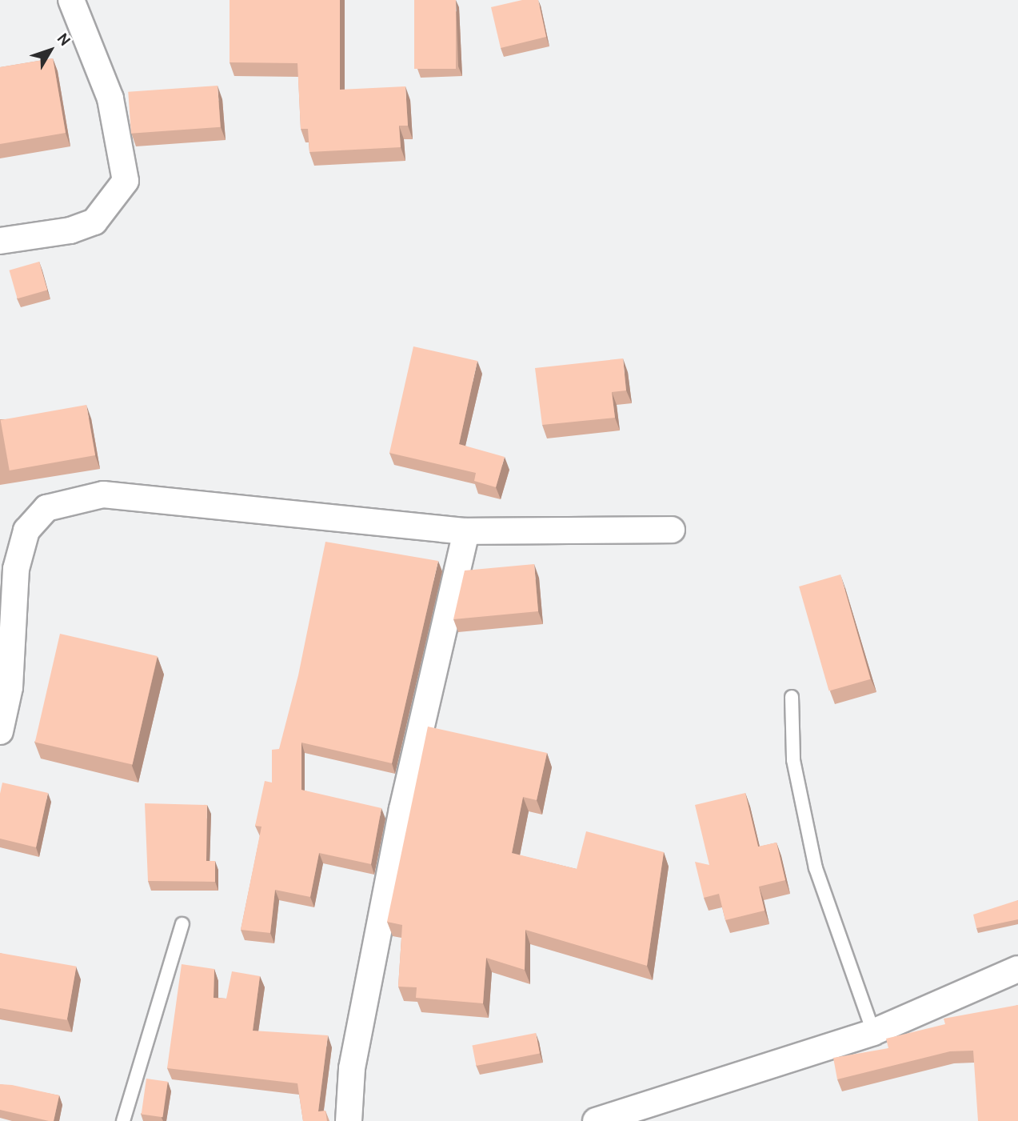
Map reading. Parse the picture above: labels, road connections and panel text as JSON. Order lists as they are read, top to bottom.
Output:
{
  "north": "top right"
}
